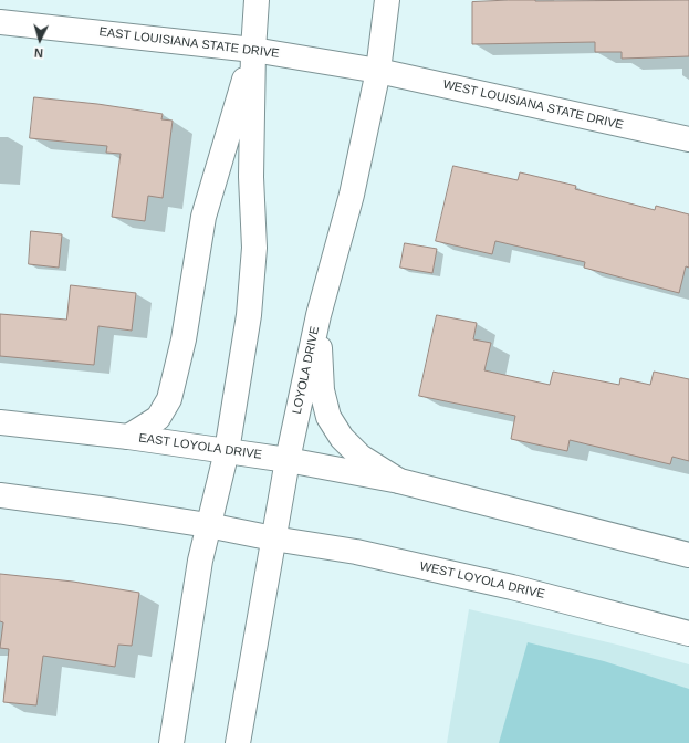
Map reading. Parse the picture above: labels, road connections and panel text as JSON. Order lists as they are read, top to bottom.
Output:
{
  "streets": {
    "main road": [
      "EAST LOUISIANA STATE DRIVE",
      "WEST LOUISIANA STATE DRIVE",
      "LOYOLA DRIVE",
      "EAST LOYOLA DRIVE",
      "WEST LOYOLA DRIVE"
    ]
  },
  "crossings": [
    ["EAST LOUISIANA STATE DRIVE", "WEST LOUISIANA STATE DRIVE"],
    ["EAST LOUISIANA STATE DRIVE", "LOYOLA DRIVE"],
    ["WEST LOUISIANA STATE DRIVE", "LOYOLA DRIVE"],
    ["LOYOLA DRIVE", "EAST LOYOLA DRIVE"],
    ["LOYOLA DRIVE", "WEST LOYOLA DRIVE"]
  ],
  "north": "bottom"
}
